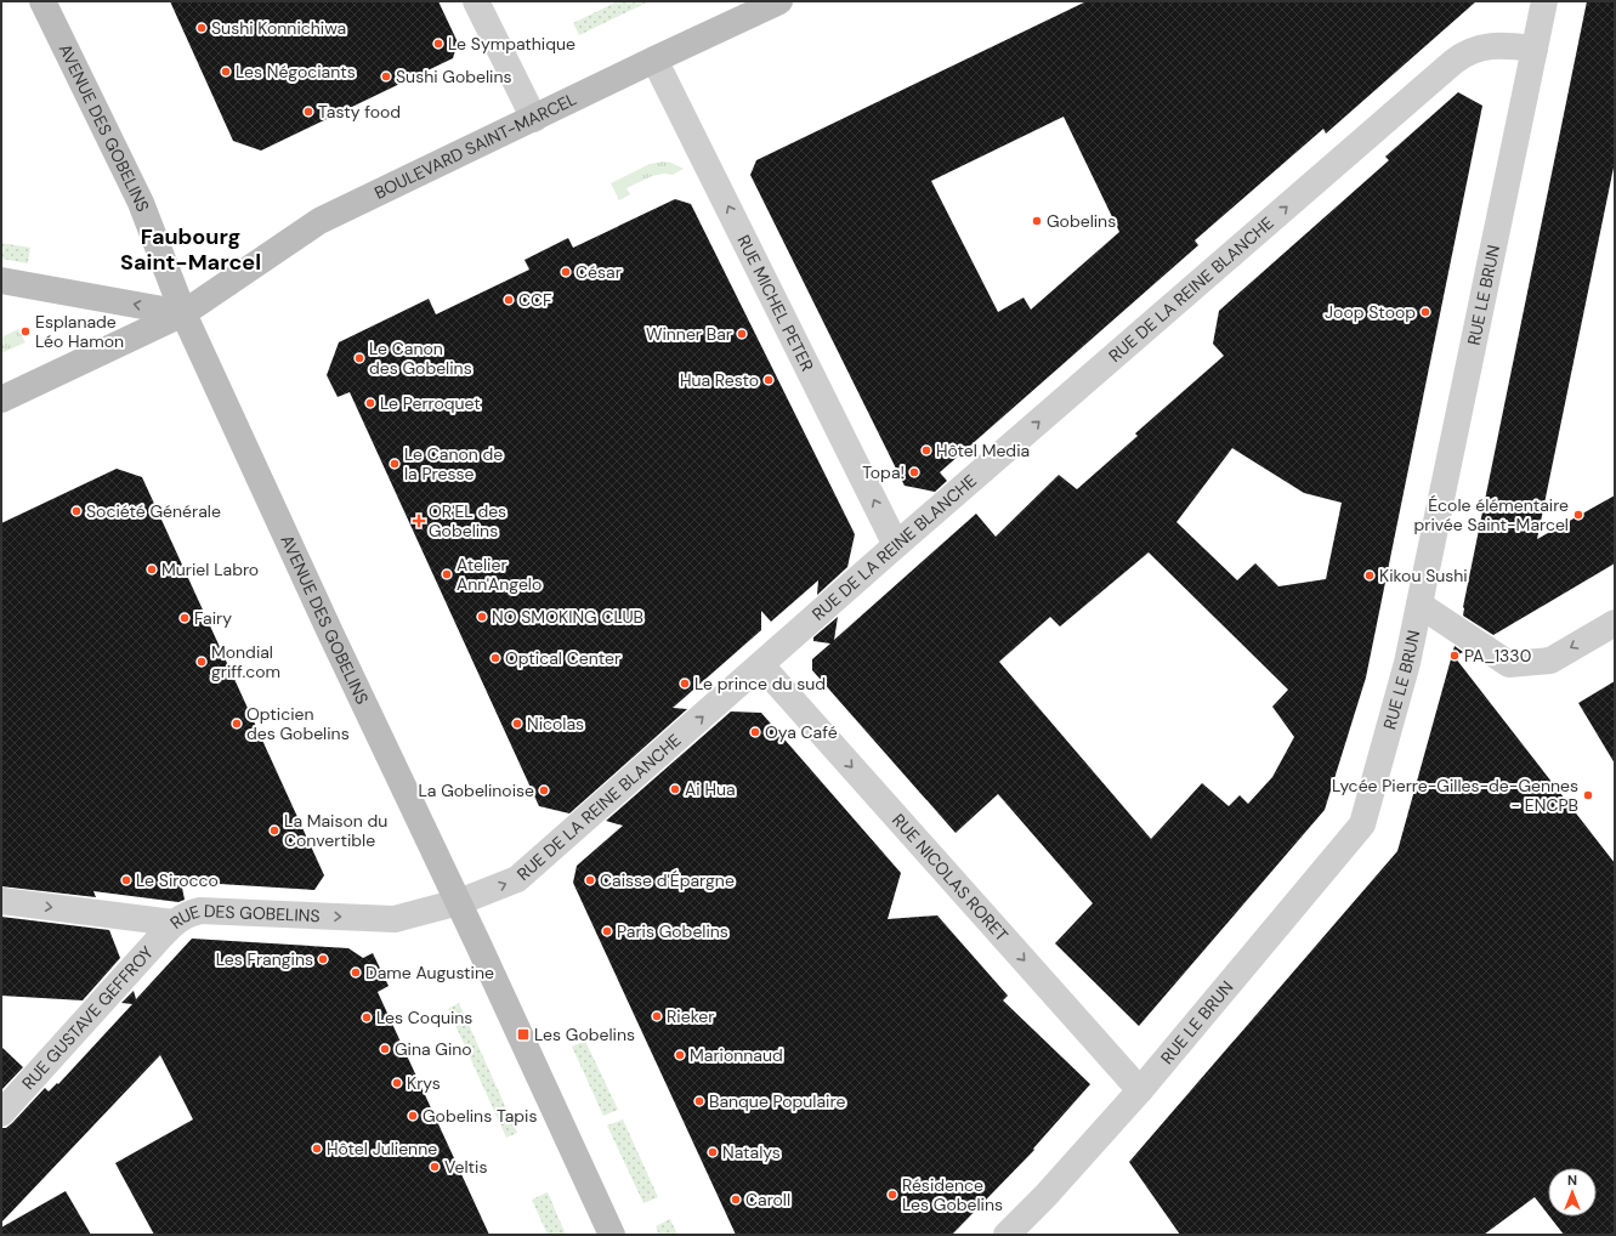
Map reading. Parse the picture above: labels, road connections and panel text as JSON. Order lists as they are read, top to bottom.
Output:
{
  "streets": {
    "main road": ["AVENUE DES GOBELINS", "BOULEVARD SAINT-MARCEL"],
    "street": [
      "RUE DE LA REINE BLANCHE",
      "RUE LE BRUN",
      "RUE MICHEL PETER",
      "RUE NICOLAS RORET",
      "RUE DES GOBELINS",
      "RUE GUSTAVE GEFFROY"
    ]
  },
  "crossings": [
    ["AVENUE DES GOBELINS", "BOULEVARD SAINT-MARCEL"],
    ["AVENUE DES GOBELINS", "RUE DE LA REINE BLANCHE"],
    ["AVENUE DES GOBELINS", "RUE DES GOBELINS"],
    ["BOULEVARD SAINT-MARCEL", "RUE MICHEL PETER"],
    ["RUE DE LA REINE BLANCHE", "RUE LE BRUN"],
    ["RUE DE LA REINE BLANCHE", "RUE MICHEL PETER"],
    ["RUE DE LA REINE BLANCHE", "RUE NICOLAS RORET"],
    ["RUE DE LA REINE BLANCHE", "RUE DES GOBELINS"],
    ["RUE LE BRUN", "RUE NICOLAS RORET"],
    ["RUE DES GOBELINS", "RUE GUSTAVE GEFFROY"]
  ],
  "one_way": [
    "RUE DE LA REINE BLANCHE",
    "RUE MICHEL PETER",
    "RUE NICOLAS RORET",
    "RUE DES GOBELINS"
  ],
  "districts": ["Faubourg Saint-Marcel"],
  "places": {
    "other": [
      "Sushi Konnichiwa",
      "Le Sympathique",
      "Les Négociants",
      "Sushi Gobelins",
      "Tasty food",
      "Gobelins",
      "César",
      "CCF",
      "Joop Stoop",
      "Esplanade Léo Hamon",
      "Winner Bar",
      "Le Canon des Gobelins",
      "Hua Resto",
      "Le Perroquet",
      "Hôtel Media",
      "Le Canon de la Presse",
      "Topa!",
      "Société Générale",
      "École élémentaire privée Saint-Marcel",
      "Muriel Labro",
      "Atelier Ann'Angelo",
      "Kikou Sushi",
      "NO SMOKING CLUB",
      "Fairy",
      "PA_1330",
      "Optical Center",
      "Mondial griff.com",
      "Le prince du sud",
      "Opticien des Gobelins",
      "Nicolas",
      "Oya Café",
      "Ai Hua",
      "La Gobelinoise",
      "Lycée Pierre-Gilles-de-Gennes - ENCPB",
      "La Maison du Convertible",
      "Le Sirocco",
      "Caisse d'Épargne",
      "Paris Gobelins",
      "Les Frangins",
      "Dame Augustine",
      "Rieker",
      "Les Coquins",
      "Gina Gino",
      "Marionnaud",
      "Krys",
      "Banque Populaire",
      "Gobelins Tapis",
      "Hôtel Julienne",
      "Natalys",
      "Veltis",
      "Résidence Les Gobelins",
      "Caroll"
    ],
    "health": ["OR'EL des Gobelins"],
    "transit": ["Les Gobelins"]
  },
  "north": "top"
}
